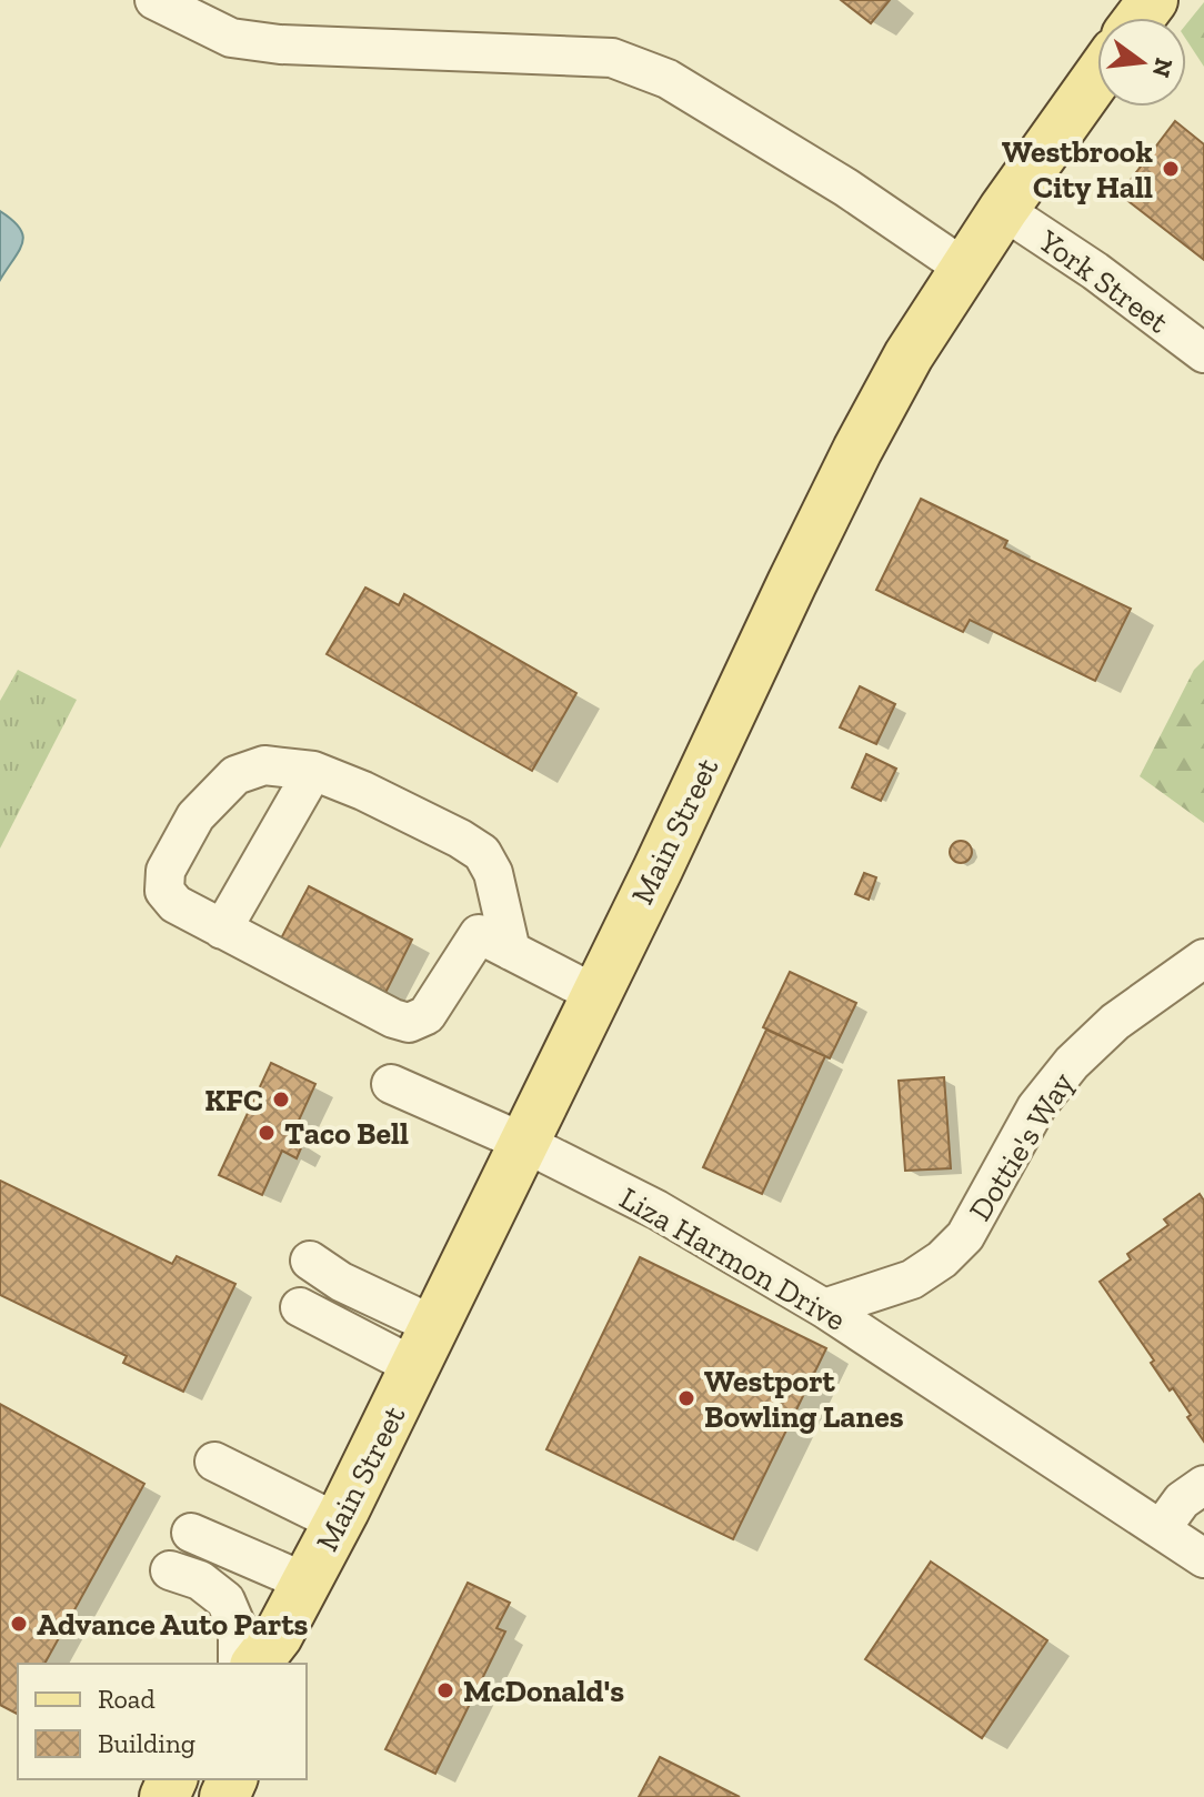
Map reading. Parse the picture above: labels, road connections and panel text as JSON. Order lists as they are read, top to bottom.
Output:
{
  "streets": {
    "main road": ["Main Street"],
    "street": ["York Street", "Dottie's Way", "Liza Harmon Drive"]
  },
  "crossings": [
    ["York Street", "Main Street"],
    ["Main Street", "Liza Harmon Drive"],
    ["Dottie's Way", "Liza Harmon Drive"]
  ],
  "places": [
    "Westbrook City Hall",
    "KFC",
    "Taco Bell",
    "Westport Bowling Lanes",
    "Advance Auto Parts",
    "McDonald's"
  ],
  "legend": ["Road", "Building"],
  "north": "right"
}
